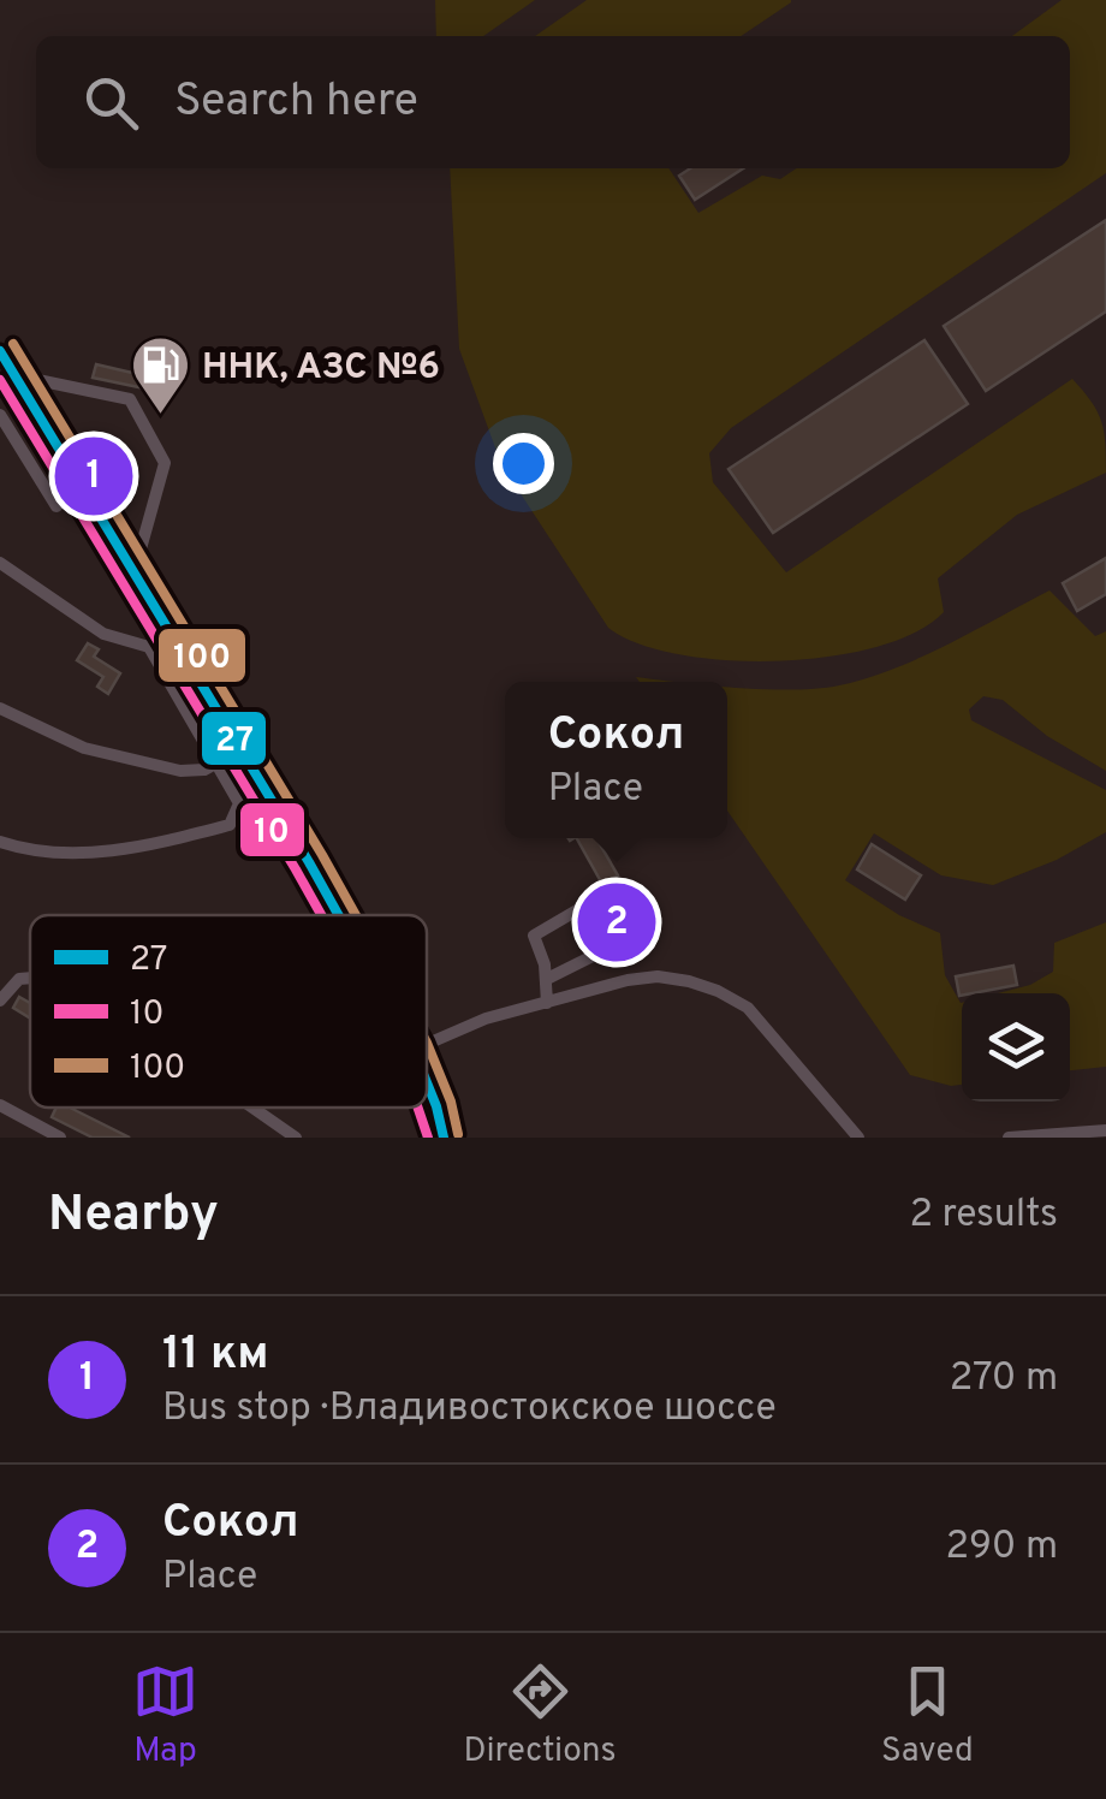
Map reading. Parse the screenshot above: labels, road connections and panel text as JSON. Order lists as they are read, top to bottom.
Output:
{
  "places": {
    "fuel station": ["ННК, АЗС №6"]
  },
  "lines": ["transit line 100", "transit line 27", "transit line 10"],
  "legend": ["27", "10", "100"],
  "page": {
    "search": "Search here",
    "pins": ["1", "2"],
    "popup": ["Сокол", "Place"],
    "heading": ["Nearby", "2 results"],
    "list": [
      {
        "mark": "1",
        "name": "11 км",
        "note": "Bus stop · Владивостокское шоссе",
        "value": "270 m"
      },
      {
        "mark": "2",
        "name": "Сокол",
        "note": "Place",
        "value": "290 m"
      }
    ],
    "nav": ["Map", "Directions", "Saved"]
  }
}
